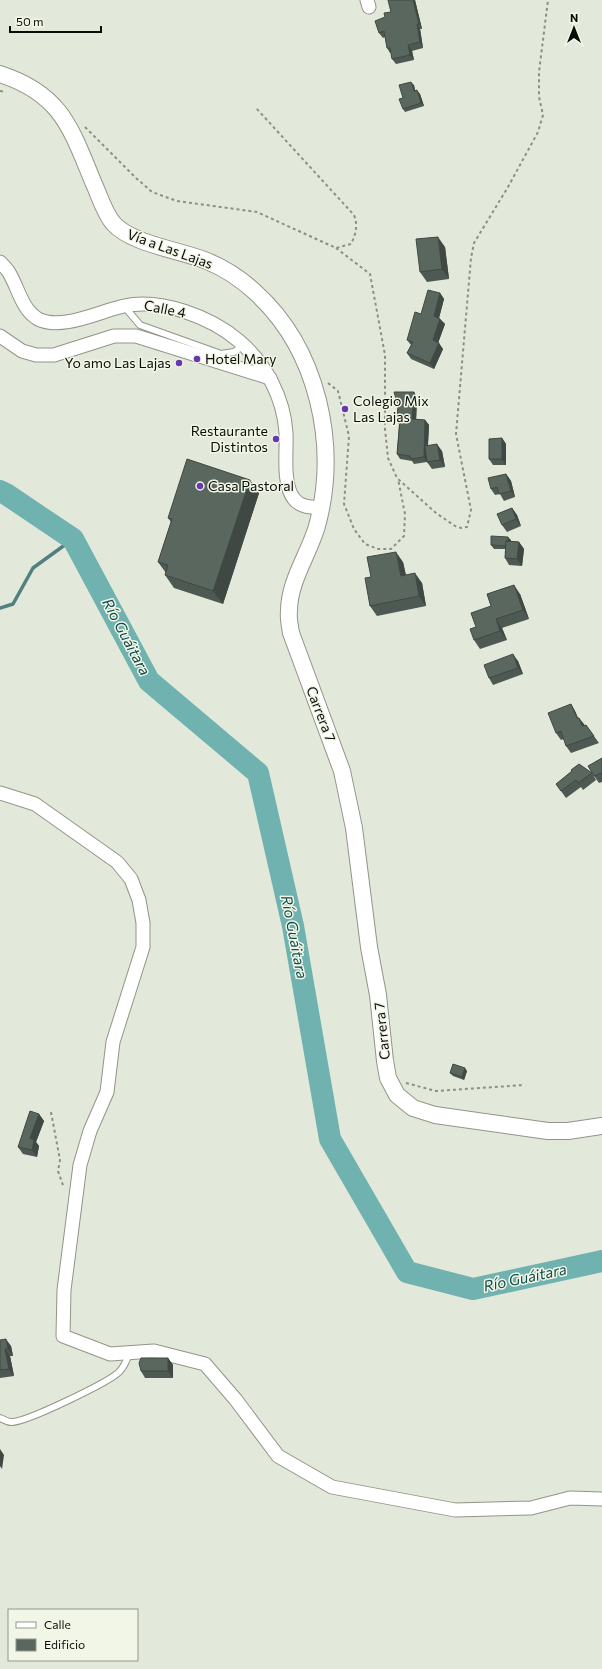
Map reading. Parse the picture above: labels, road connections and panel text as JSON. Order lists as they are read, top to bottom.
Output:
{
  "streets": {
    "street": ["Vía a Las Lajas", "Calle 4", "Carrera 7"]
  },
  "crossings": [
    ["Vía a Las Lajas", "Carrera 7"]
  ],
  "water": ["Río Guáitara"],
  "places": [
    "Hotel Mary",
    "Yo amo Las Lajas",
    "Colegio Mix Las Lajas",
    "Restaurante Distintos",
    "Casa Pastoral"
  ],
  "legend": ["Calle", "Edificio"],
  "scale_bar": "50 m",
  "north": "top"
}
